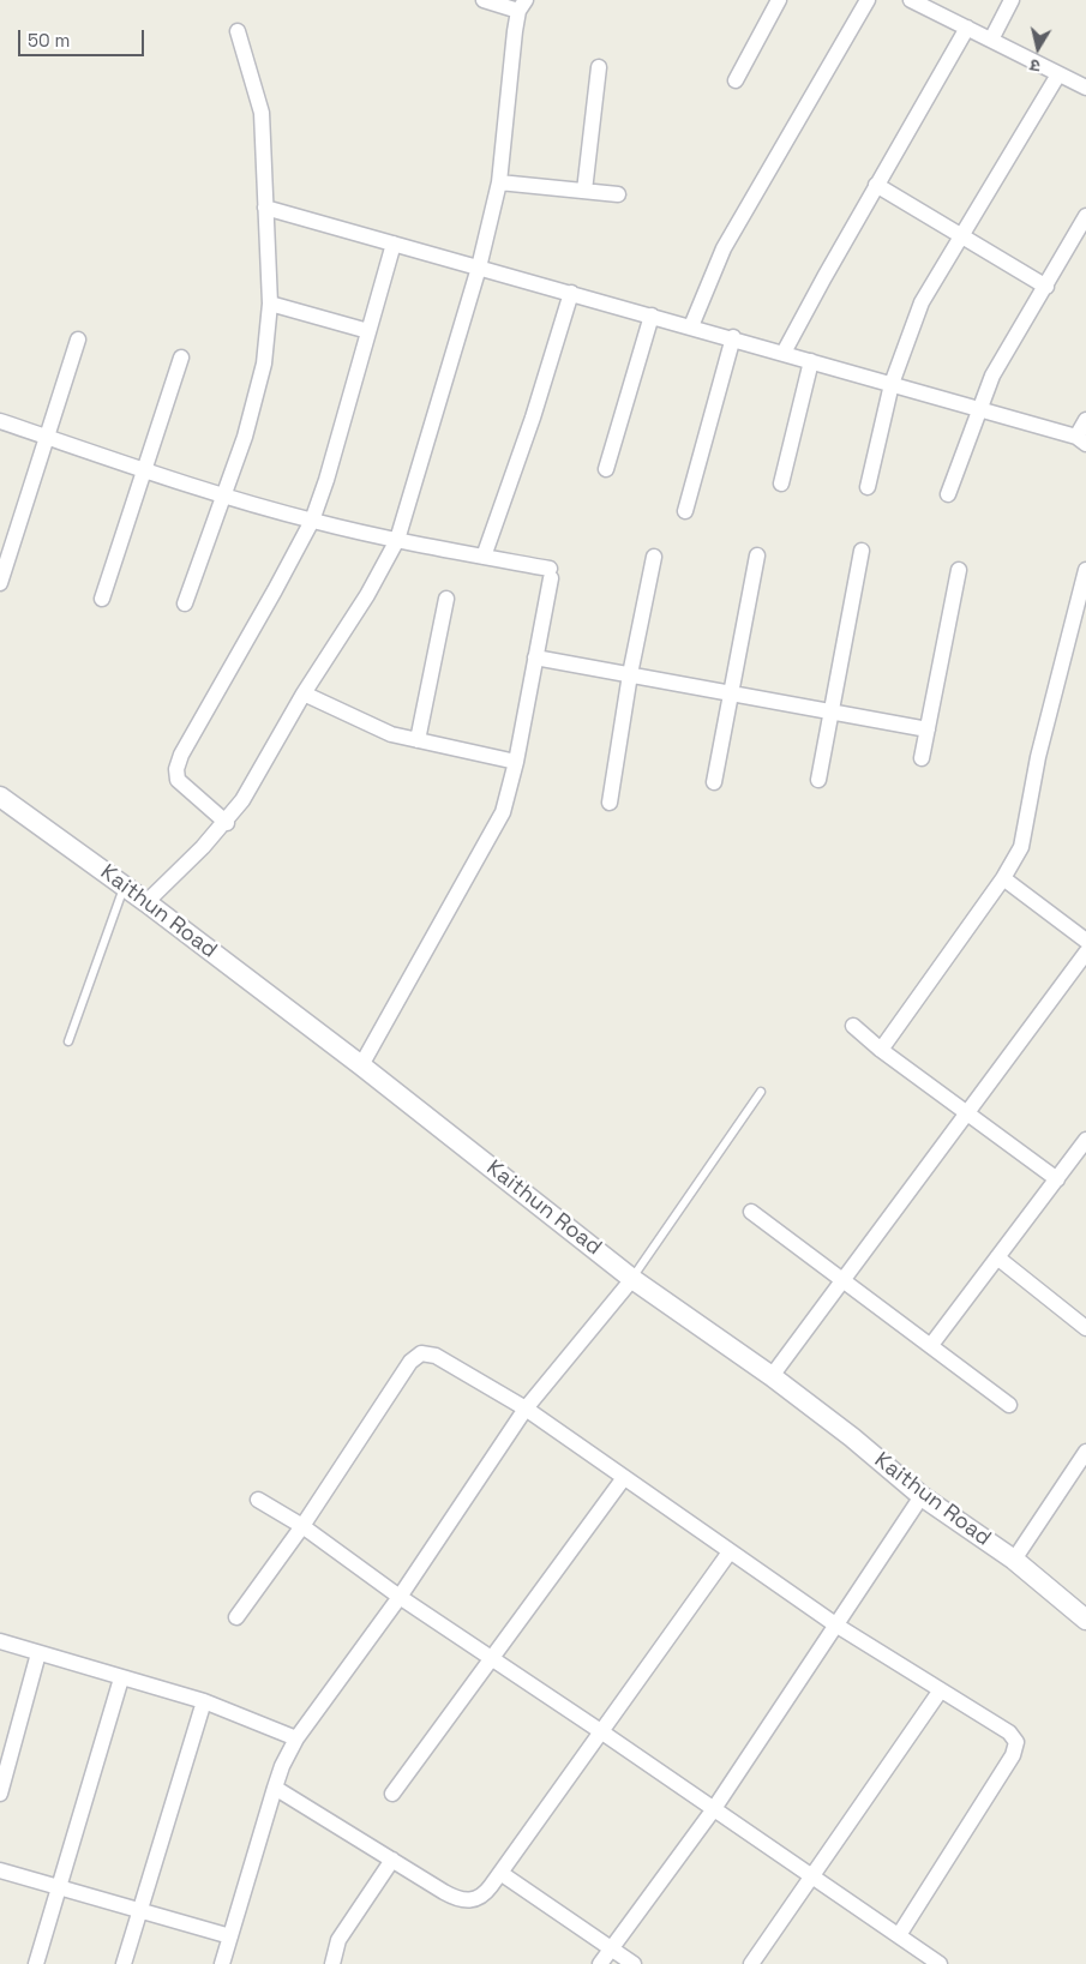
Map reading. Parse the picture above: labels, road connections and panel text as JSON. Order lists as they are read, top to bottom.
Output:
{
  "streets": {
    "street": ["Kaithun Road"]
  },
  "scale_bar": "50 m",
  "north": "bottom"
}
